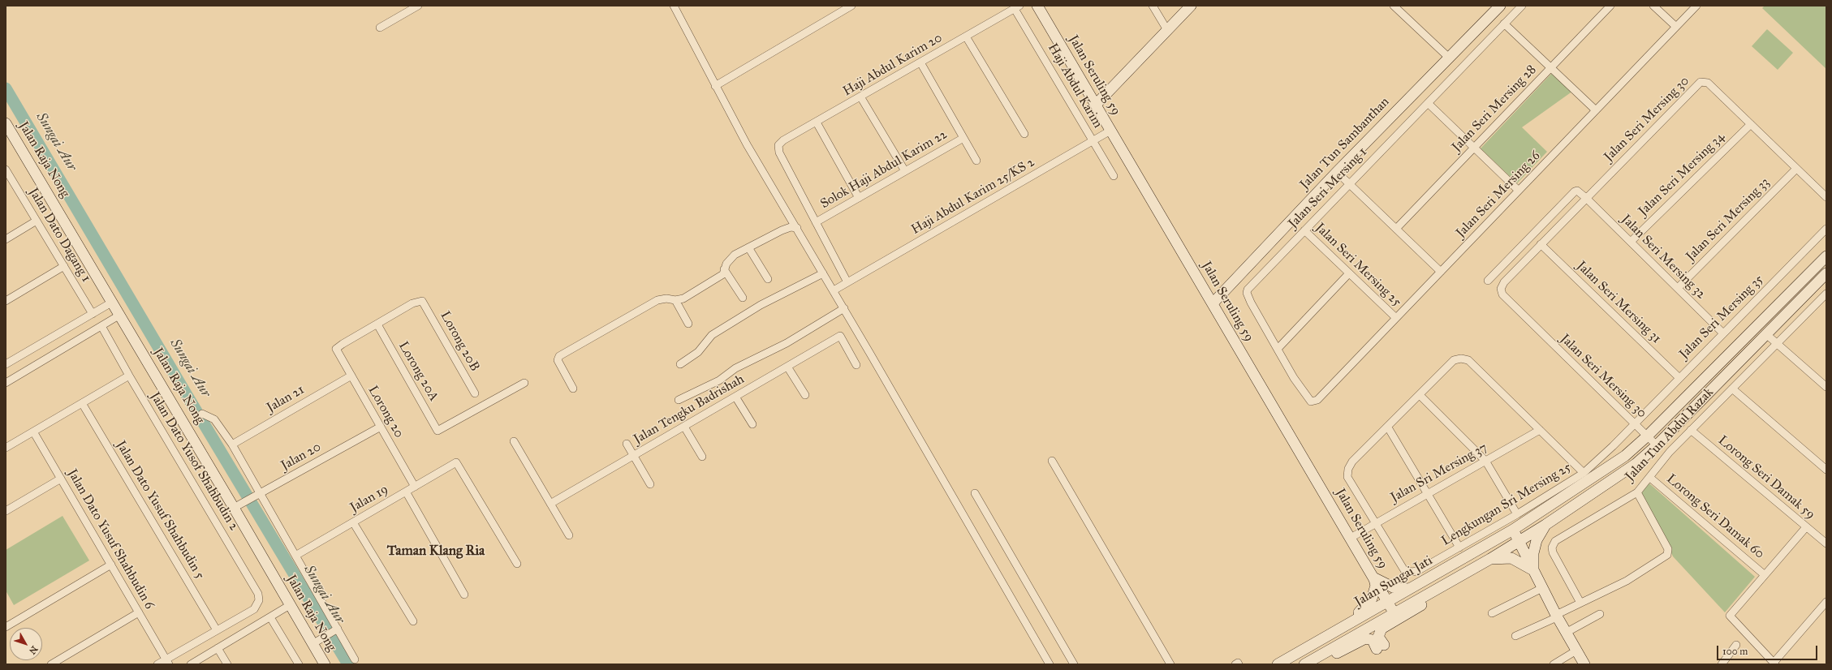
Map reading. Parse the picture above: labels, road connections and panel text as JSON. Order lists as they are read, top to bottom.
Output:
{
  "streets": {
    "main road": [
      "Jalan Seruling 59",
      "Jalan Tun Sambanthan",
      "Jalan Raja Nong",
      "Jalan Tun Abdul Razak",
      "Jalan Sungai Jati"
    ],
    "street": [
      "Haji Abdul Karim 20",
      "Haji Abdul Karim",
      "Jalan Seri Mersing 28",
      "Jalan Seri Mersing 30",
      "Solok Haji Abdul Karim 22",
      "Jalan Seri Mersing 34",
      "Jalan Seri Mersing 1",
      "Jalan Seri Mersing 26",
      "Haji Abdul Karim 25/KS 2",
      "Jalan Seri Mersing 33",
      "Jalan Dato Dagang 1",
      "Jalan Seri Mersing 32",
      "Jalan Seri Mersing 25",
      "Jalan Seri Mersing 31",
      "Jalan Seri Mersing 35",
      "Lorong 20B",
      "Lorong 20A",
      "Jalan 21",
      "Jalan Tengku Badrishah",
      "Lorong 20",
      "Jalan 20",
      "Jalan Dato Yusof Shahbudin 2",
      "Jalan Sri Mersing 37",
      "Lorong Seri Damak 59",
      "Jalan 19",
      "Lengkungan Sri Mersing 25",
      "Jalan Dato Yusuf Shahbudin 5",
      "Lorong Seri Damak 60",
      "Jalan Dato Yusuf Shahbudin 6"
    ]
  },
  "crossings": [
    ["Haji Abdul Karim 20", "Haji Abdul Karim"],
    ["Haji Abdul Karim 20", "Solok Haji Abdul Karim 22"],
    ["Jalan Seruling 59", "Jalan Tun Sambanthan"],
    ["Jalan Seruling 59", "Haji Abdul Karim 25/KS 2"],
    ["Jalan Seruling 59", "Jalan Sri Mersing 37"],
    ["Jalan Seruling 59", "Jalan Sungai Jati"],
    ["Haji Abdul Karim", "Haji Abdul Karim 25/KS 2"],
    ["Jalan Seri Mersing 30", "Jalan Seri Mersing 34"],
    ["Jalan Seri Mersing 30", "Jalan Seri Mersing 33"],
    ["Jalan Seri Mersing 30", "Jalan Seri Mersing 32"],
    ["Jalan Seri Mersing 30", "Jalan Seri Mersing 31"],
    ["Jalan Seri Mersing 30", "Jalan Seri Mersing 35"],
    ["Jalan Seri Mersing 30", "Jalan Tun Abdul Razak"],
    ["Jalan Seri Mersing 30", "Lengkungan Sri Mersing 25"],
    ["Jalan Tun Sambanthan", "Jalan Seri Mersing 1"],
    ["Jalan Raja Nong", "Jalan 20"],
    ["Jalan Seri Mersing 34", "Jalan Seri Mersing 32"],
    ["Jalan Seri Mersing 1", "Jalan Seri Mersing 26"],
    ["Jalan Seri Mersing 1", "Jalan Seri Mersing 25"],
    ["Jalan Seri Mersing 26", "Jalan Seri Mersing 25"],
    ["Jalan Seri Mersing 33", "Jalan Seri Mersing 32"],
    ["Jalan Seri Mersing 32", "Jalan Seri Mersing 35"],
    ["Jalan Seri Mersing 31", "Jalan Seri Mersing 35"],
    ["Jalan Seri Mersing 35", "Lengkungan Sri Mersing 25"],
    ["Lorong 20B", "Lorong 20A"],
    ["Lorong 20B", "Lorong 20"],
    ["Lorong 20A", "Lorong 20"],
    ["Jalan 21", "Lorong 20"],
    ["Lorong 20", "Jalan 20"],
    ["Lorong 20", "Jalan 19"],
    ["Jalan Tun Abdul Razak", "Lorong Seri Damak 59"],
    ["Jalan Tun Abdul Razak", "Lorong Seri Damak 60"],
    ["Jalan Tun Abdul Razak", "Jalan Sungai Jati"],
    ["Jalan Dato Yusof Shahbudin 2", "Jalan Dato Yusuf Shahbudin 5"],
    ["Jalan Sri Mersing 37", "Lengkungan Sri Mersing 25"]
  ],
  "districts": ["Taman Klang Ria"],
  "water": ["Sungai Aur"],
  "scale_bar": "100 m",
  "north": "bottom right"
}
